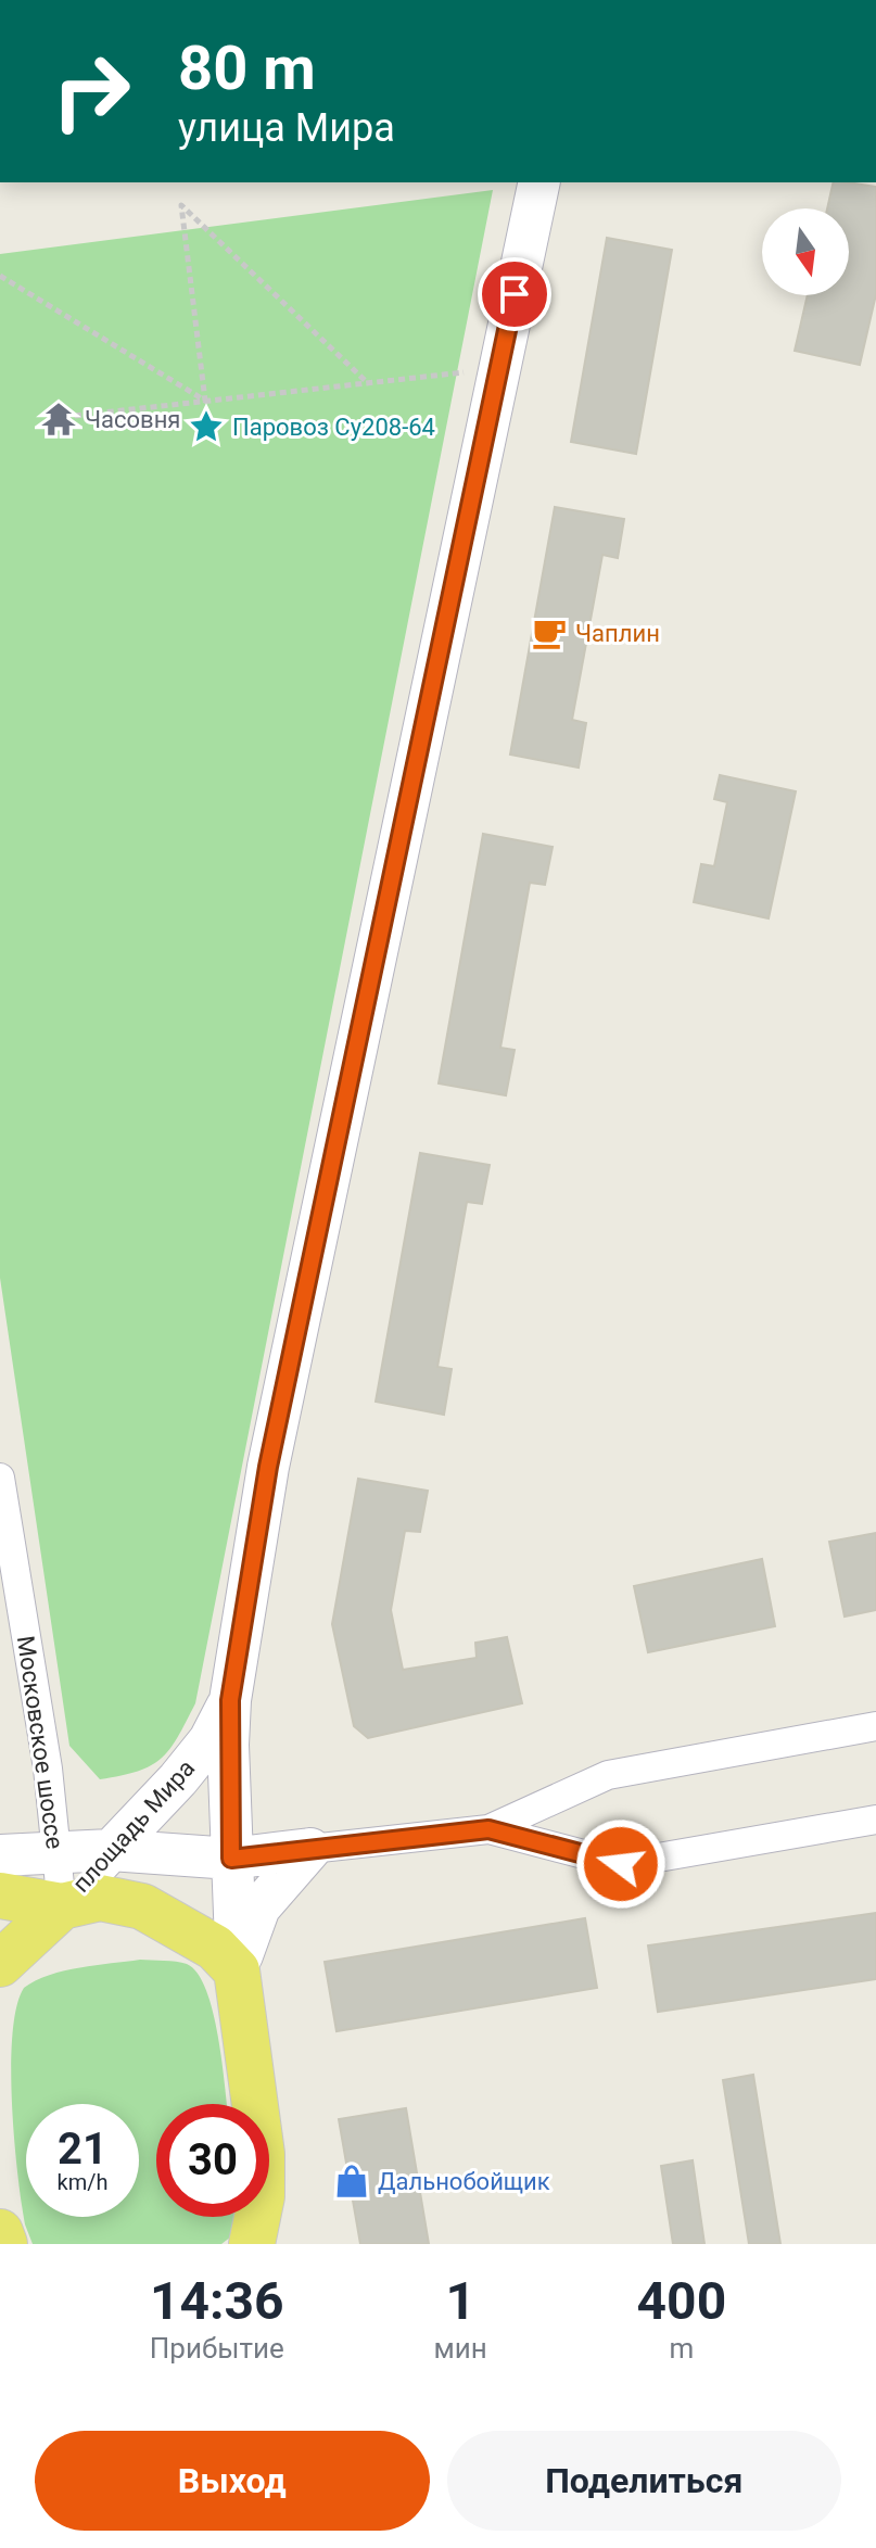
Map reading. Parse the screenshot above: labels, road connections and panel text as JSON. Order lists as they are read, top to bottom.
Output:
{
  "streets": {
    "main road": ["площадь Мира"],
    "street": ["Московское шоссе"]
  },
  "crossings": [
    ["Московское шоссе", "площадь Мира"]
  ],
  "places": {
    "temple": ["Часовня"],
    "place": ["Паровоз Су208-64"],
    "cafe": ["Чаплин"],
    "shop": ["Дальнобойщик"]
  },
  "north": "bottom",
  "page": {
    "turn": ["80 m", "улица Мира"],
    "speed": "21 km/h",
    "limit": "30",
    "eta": [
      "14:36",
      "Прибытие",
      "1",
      "мин",
      "400",
      "m"
    ],
    "buttons": ["Выход", "Поделиться"]
  }
}
